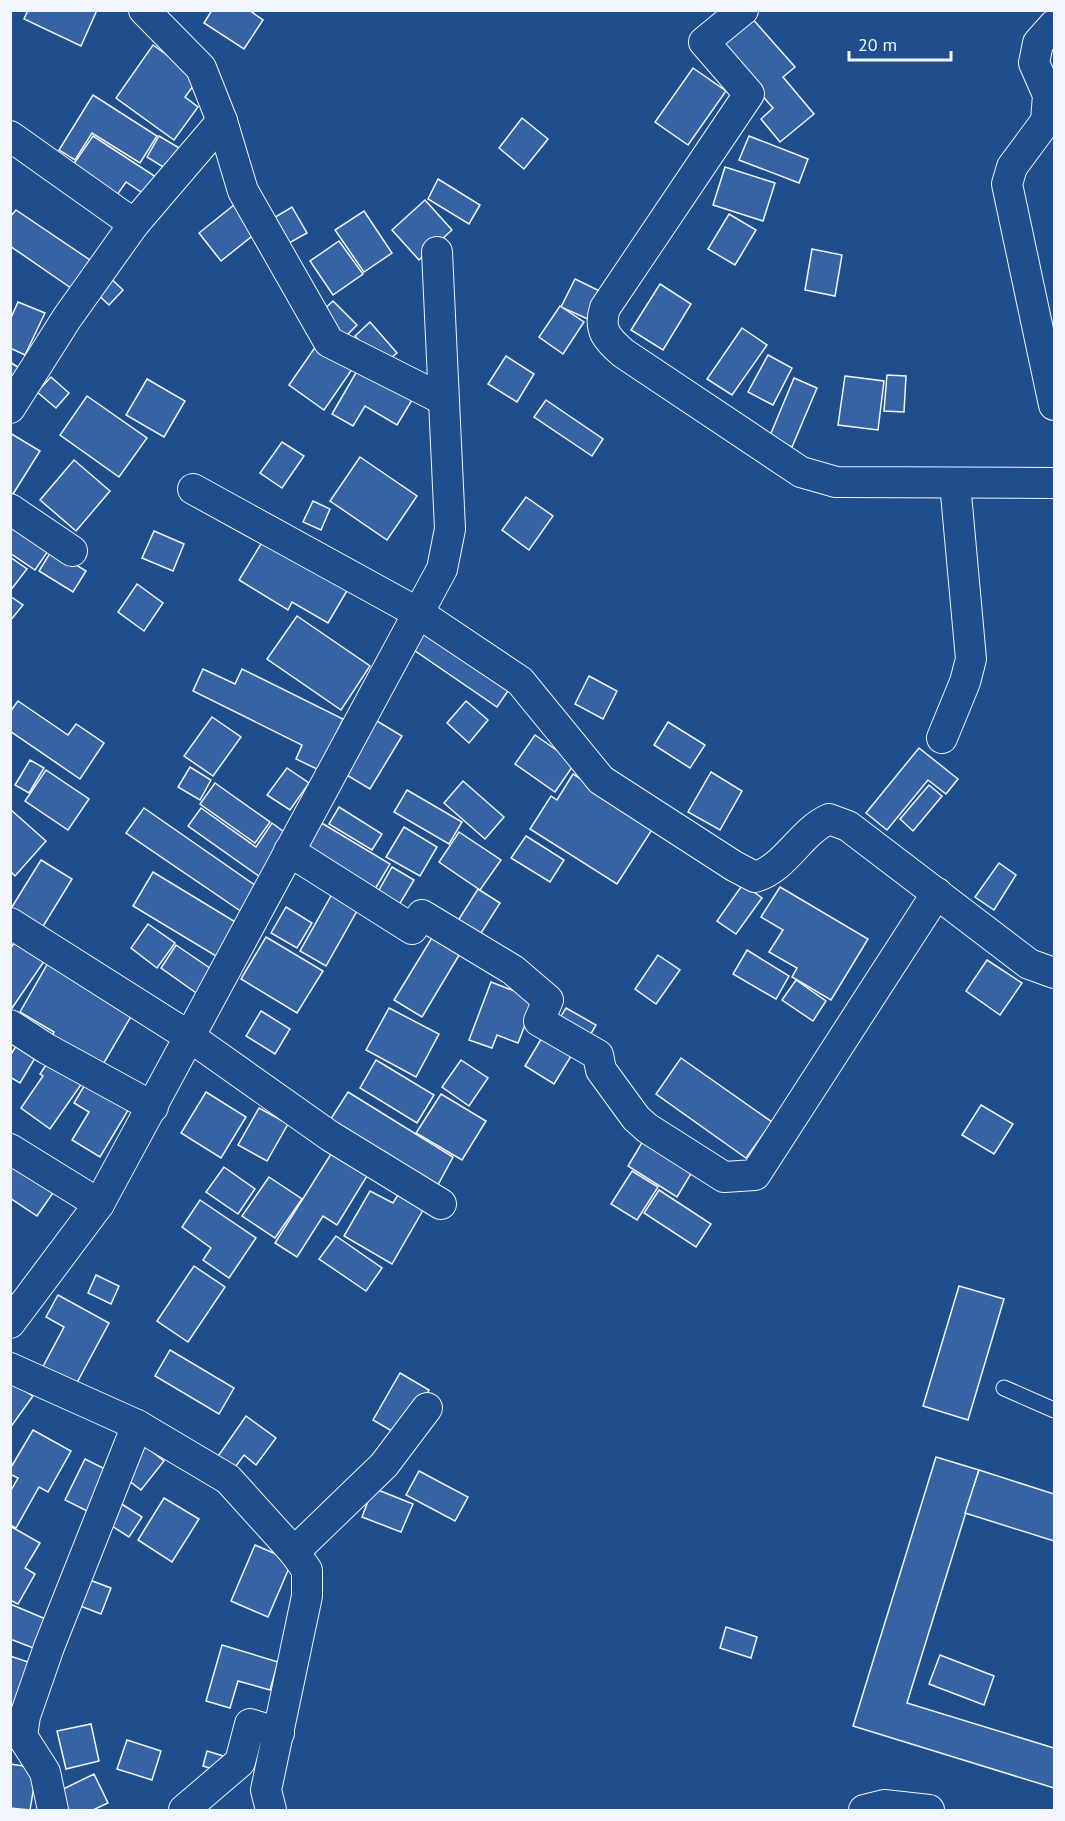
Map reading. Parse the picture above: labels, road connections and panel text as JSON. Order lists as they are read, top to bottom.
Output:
{
  "scale_bar": "20 m"
}
